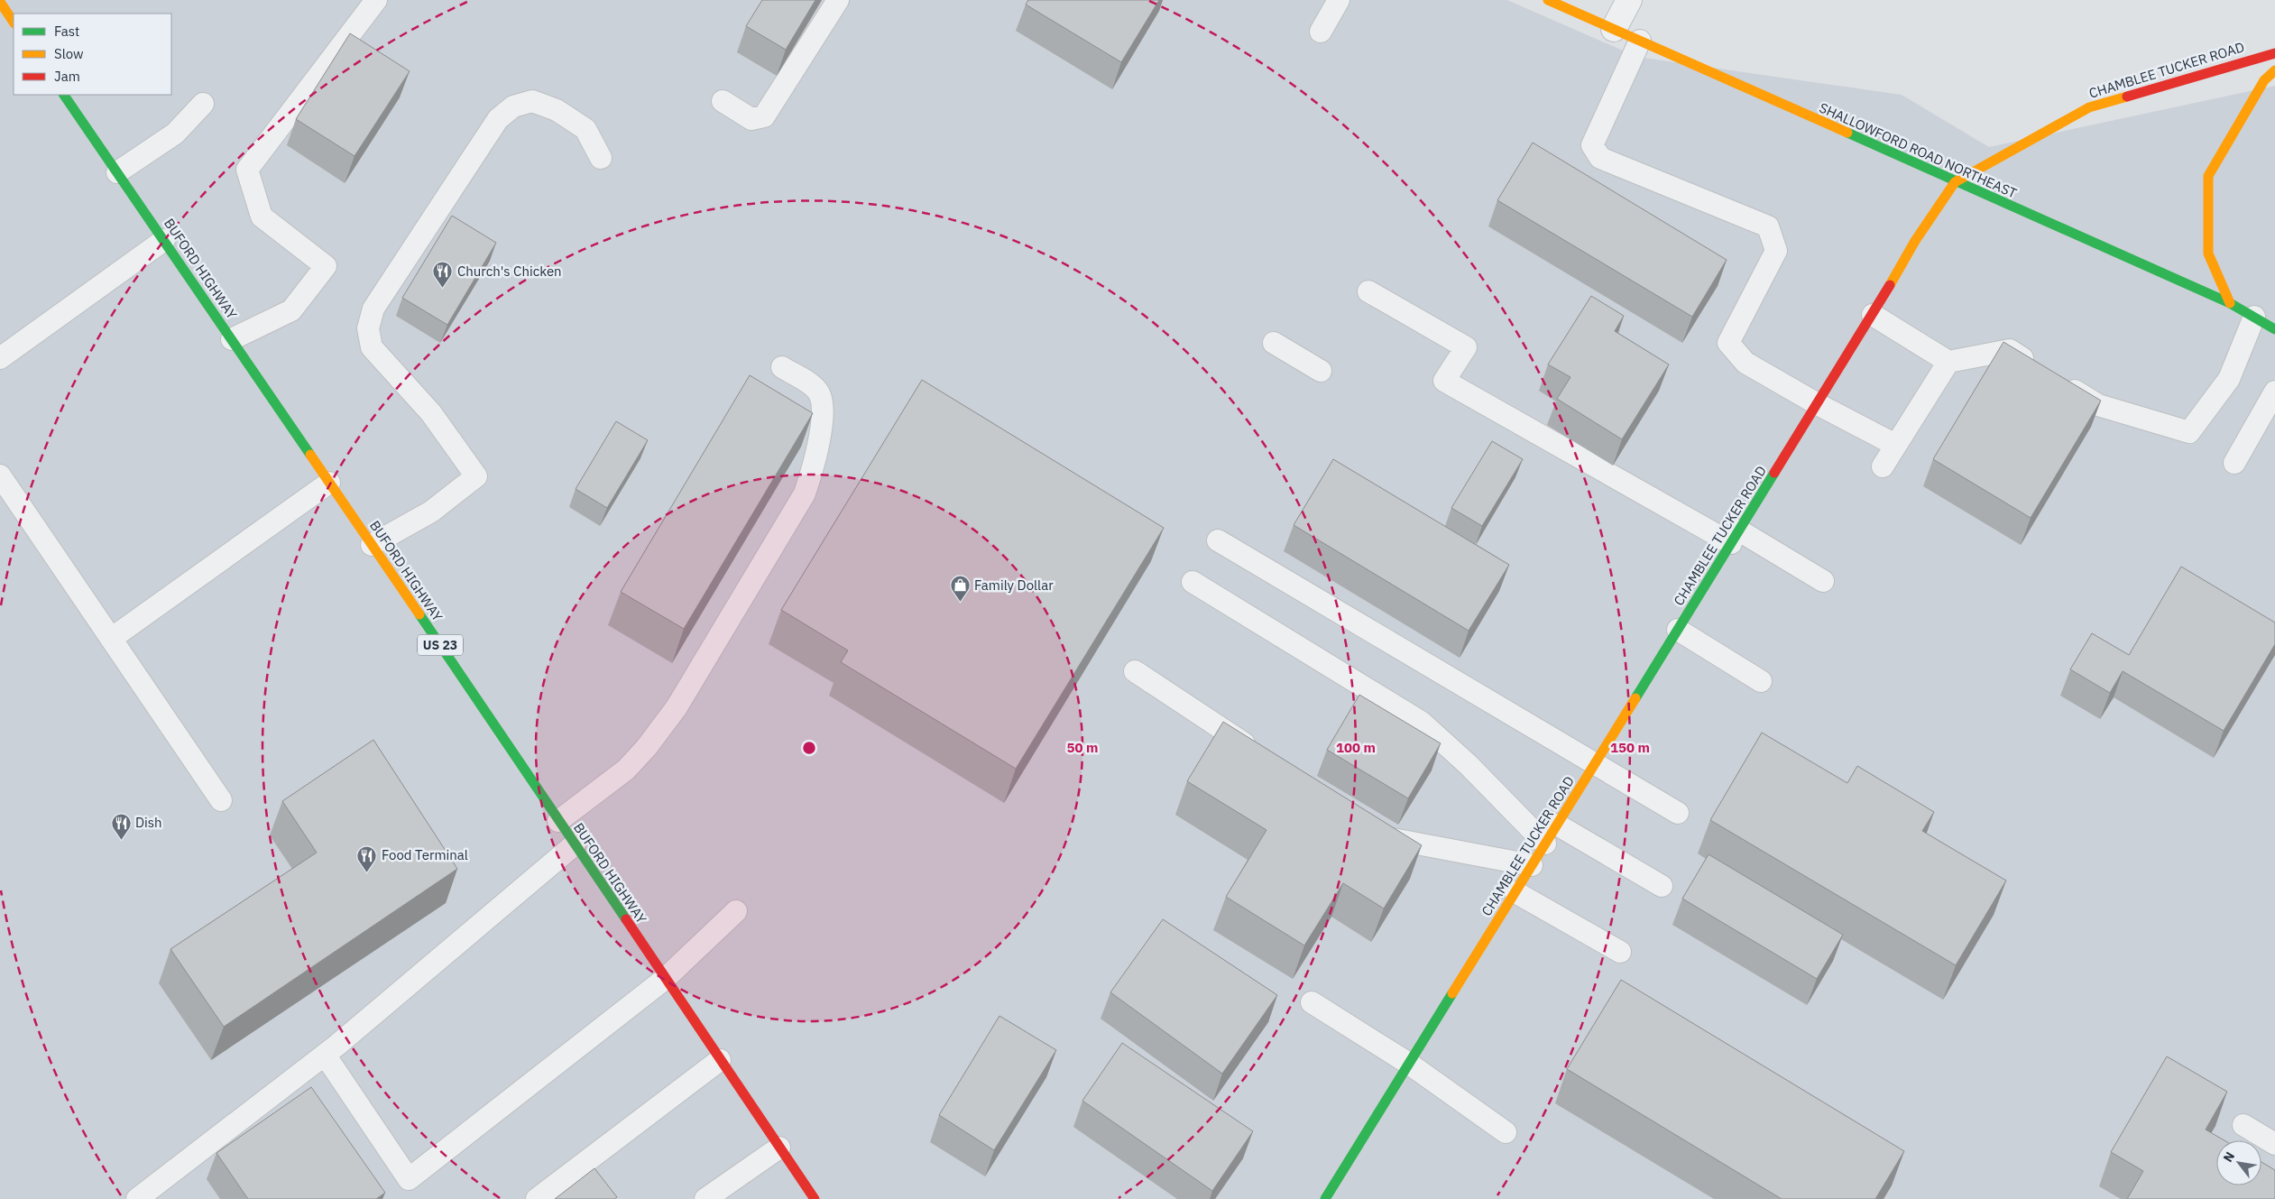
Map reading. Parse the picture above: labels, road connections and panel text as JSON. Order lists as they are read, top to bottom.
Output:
{
  "streets": {
    "main road": [
      "CHAMBLEE TUCKER ROAD",
      "SHALLOWFORD ROAD NORTHEAST",
      "BUFORD HIGHWAY",
      "US 23"
    ]
  },
  "crossings": [
    ["CHAMBLEE TUCKER ROAD", "SHALLOWFORD ROAD NORTHEAST"]
  ],
  "places": {
    "restaurant": ["Church's Chicken", "Dish", "Food Terminal"],
    "shop": ["Family Dollar"]
  },
  "legend": ["Fast", "Slow", "Jam"],
  "north": "top left",
  "rings": ["50 m", "100 m", "150 m"]
}
